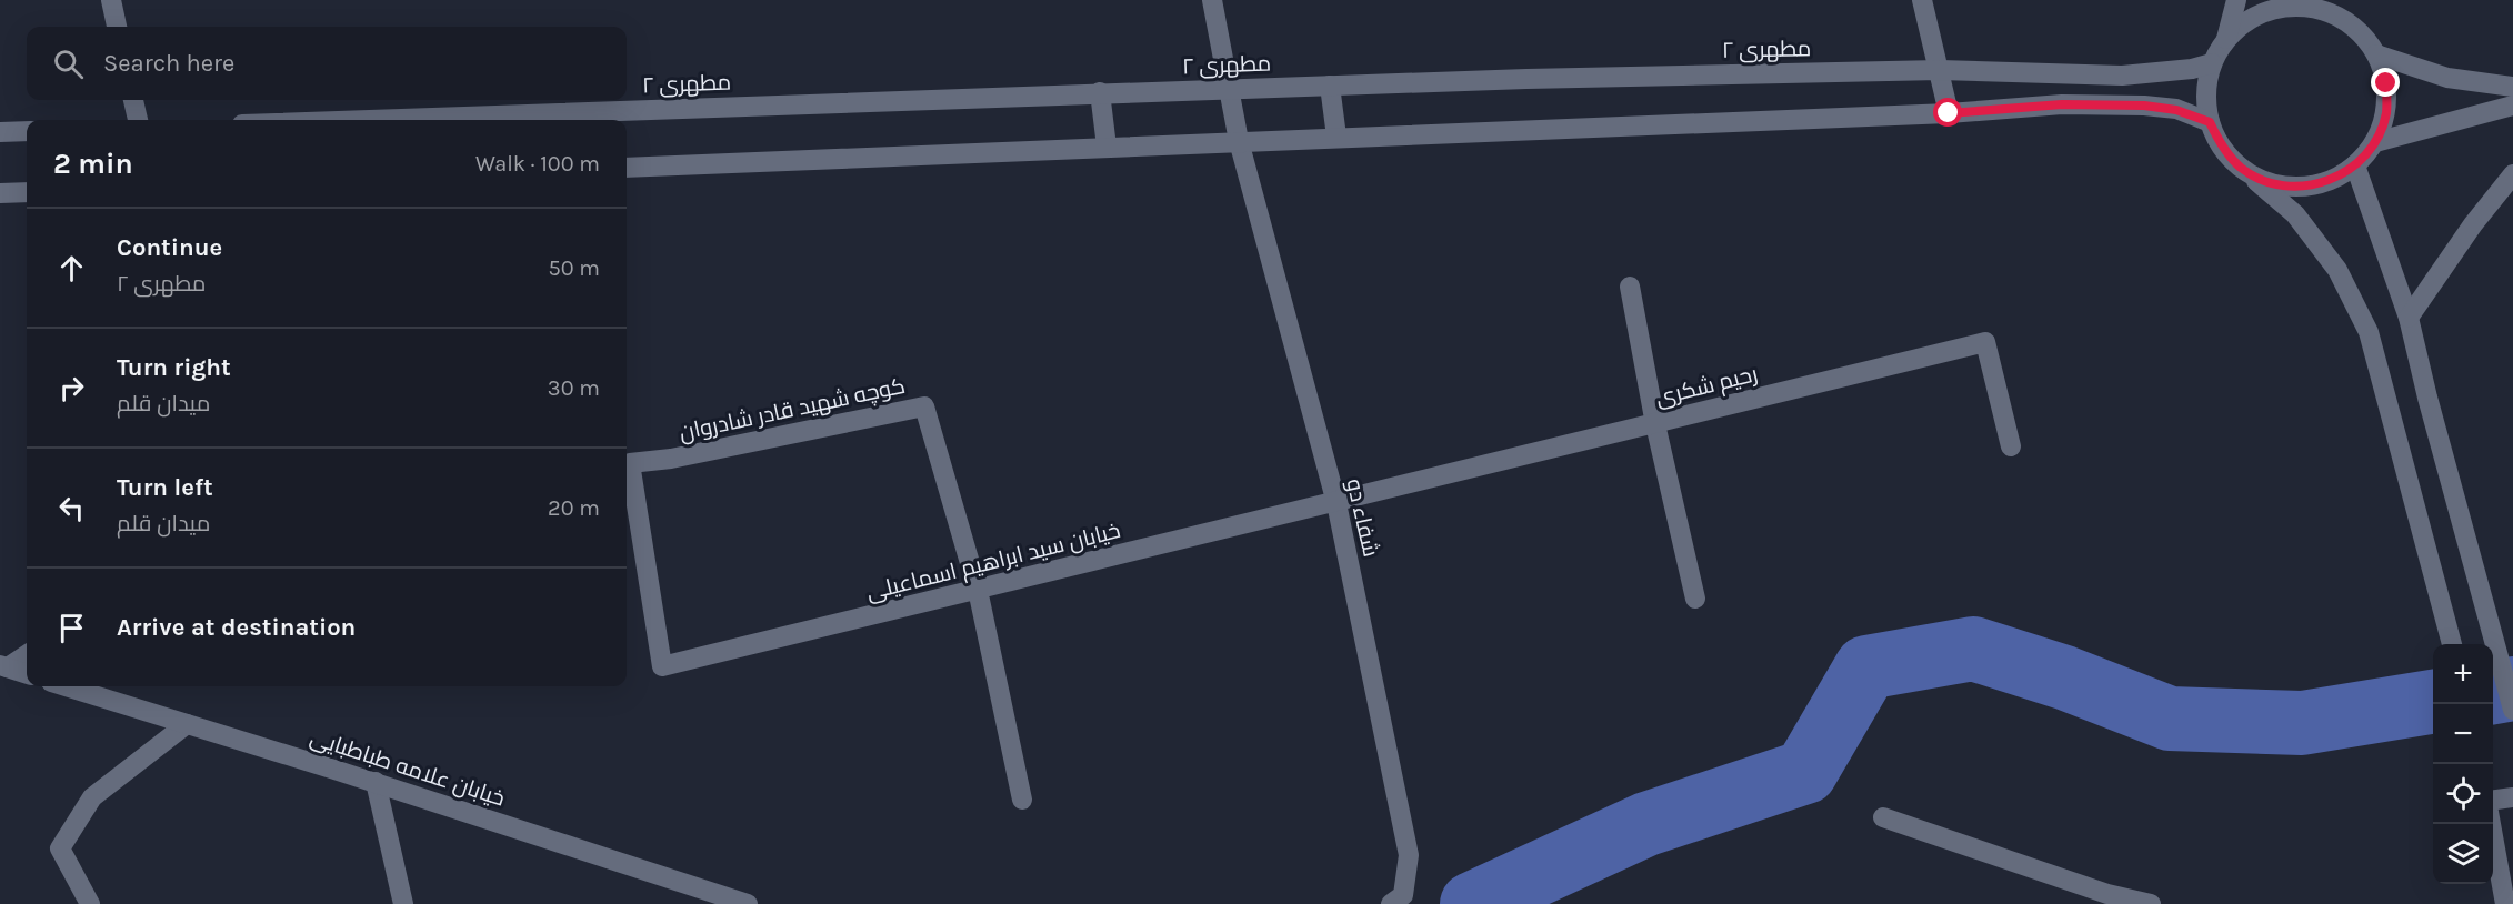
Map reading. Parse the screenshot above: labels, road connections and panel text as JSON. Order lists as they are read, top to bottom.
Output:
{
  "streets": {
    "main road": [
      "مطهری ۲",
      "رحیم شکری",
      "کوچه شهید قادر شادروان",
      "شفاء دو",
      "خیابان سید ابراهیم اسماعیلی",
      "خیابان علامه طباطبایی"
    ]
  },
  "crossings": [
    ["مطهری ۲", "شفاء دو"],
    ["رحیم شکری", "شفاء دو"],
    ["رحیم شکری", "خیابان سید ابراهیم اسماعیلی"],
    ["کوچه شهید قادر شادروان", "خیابان سید ابراهیم اسماعیلی"],
    ["شفاء دو", "خیابان سید ابراهیم اسماعیلی"]
  ],
  "page": {
    "search": "Search here",
    "heading": ["2 min", "Walk · 100 m"],
    "list": [
      ["Continue", "مطهری ۲", "50 m"],
      ["Turn right", "میدان قلم", "30 m"],
      ["Turn left", "میدان قلم", "20 m"],
      "Arrive at destination"
    ],
    "map_buttons": ["+", "−"]
  }
}
